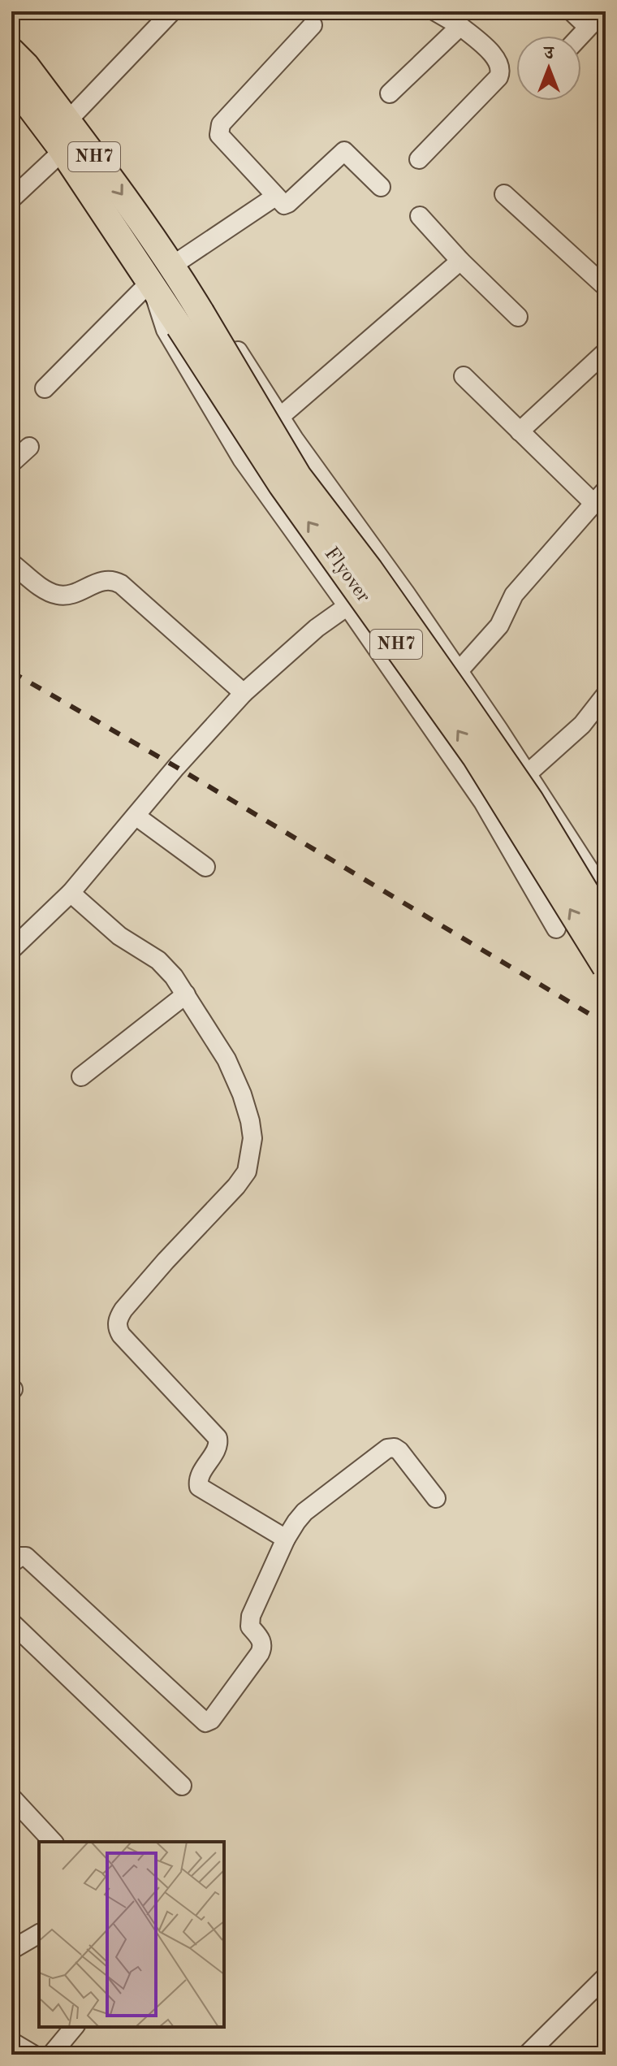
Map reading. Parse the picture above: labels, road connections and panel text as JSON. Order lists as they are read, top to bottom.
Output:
{
  "streets": {
    "highway": ["NH7", "Flyover"]
  },
  "crossings": [
    ["NH7", "Flyover"]
  ],
  "north": "top"
}
